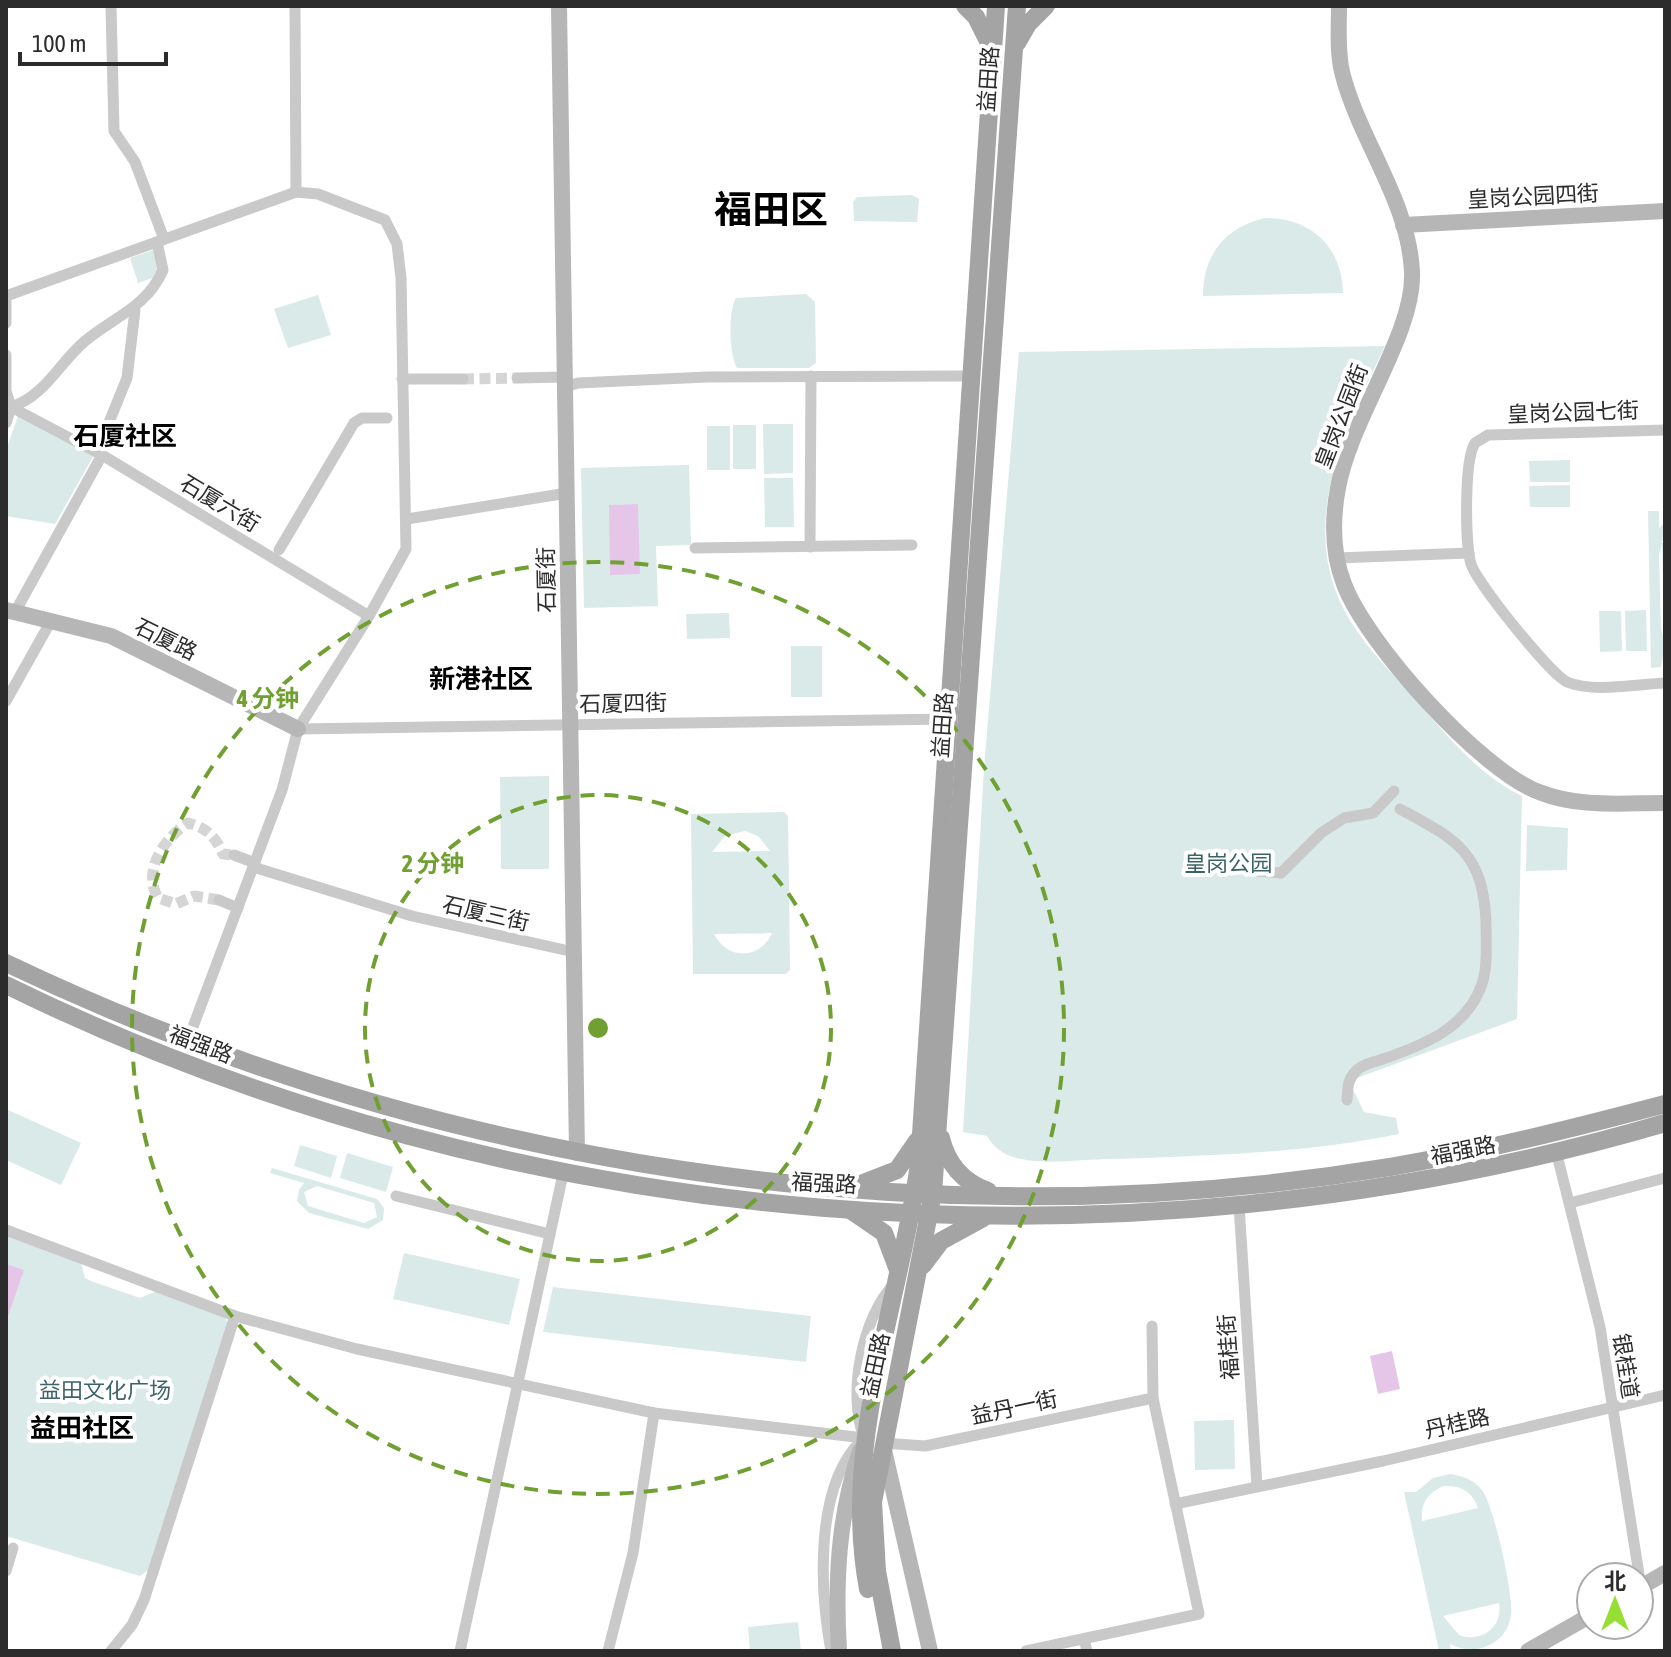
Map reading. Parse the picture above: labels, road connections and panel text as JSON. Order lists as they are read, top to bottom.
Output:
{
  "streets": {
    "main road": ["益田路", "福强路"],
    "street": [
      "皇岗公园四街",
      "皇岗公园七街",
      "皇岗公园街",
      "石厦六街",
      "石厦街",
      "石厦路",
      "石厦四街",
      "石厦三街",
      "福桂街",
      "银桂道",
      "益丹一街",
      "丹桂路"
    ]
  },
  "crossings": [
    ["益田路", "石厦四街"],
    ["益田路", "福强路"],
    ["益田路", "益丹一街"],
    ["皇岗公园四街", "皇岗公园街"],
    ["石厦街", "石厦四街"],
    ["石厦街", "石厦三街"],
    ["石厦街", "福强路"],
    ["石厦路", "石厦四街"],
    ["福强路", "福桂街"],
    ["福强路", "银桂道"],
    ["福桂街", "丹桂路"],
    ["银桂道", "丹桂路"]
  ],
  "districts": [
    "福田区",
    "石厦社区",
    "新港社区",
    "益田社区"
  ],
  "parks": ["皇岗公园", "益田文化广场"],
  "scale_bar": "100 m",
  "north": "top",
  "rings": ["4 分钟", "2 分钟"]
}
